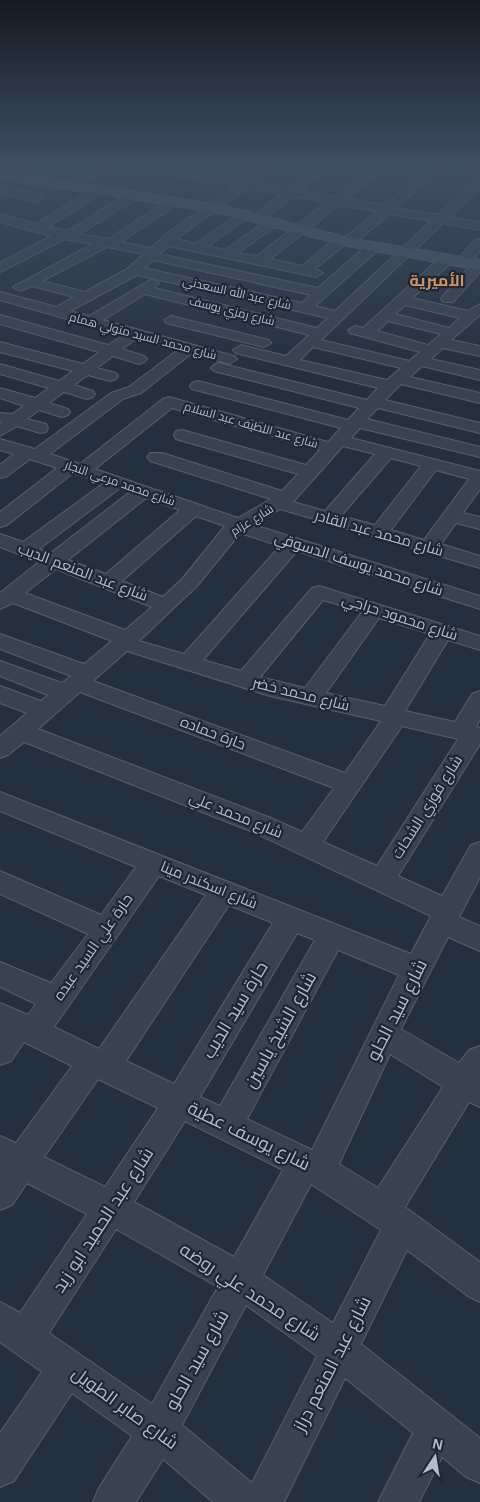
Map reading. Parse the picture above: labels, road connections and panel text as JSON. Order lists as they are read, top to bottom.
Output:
{
  "streets": {
    "street": [
      "شارع عبد الله السعدني",
      "شارع رمزي يوسف",
      "شارع محمد السيد متولي همام",
      "شارع عبد اللطيف عبد السلام",
      "شارع محمد مرعي النجار",
      "شارع عزام",
      "شارع محمد عبد القادر",
      "شارع محمد يوسف الدسوقي",
      "شارع عبد المنعم الديب",
      "شارع محمود حراجي",
      "شارع محمد خضر",
      "حارة حماده",
      "شارع فوزي الشحات",
      "شارع محمد علي",
      "شارع اسكندر مينا",
      "حارة علي السيد عبده",
      "حارة سيد الديب",
      "شارع سيد الحلو",
      "شارع الشيخ ياسين",
      "شارع يوسف عطية",
      "شارع عبد الحميد ابو زيد",
      "شارع محمد علي روضه",
      "شارع عبد المنعم دراز",
      "شارع صابر الطويل"
    ]
  },
  "crossings": [
    ["شارع عبد الله السعدني", "شارع رمزي يوسف"],
    ["شارع عبد اللطيف عبد السلام", "شارع عزام"],
    ["شارع محمد مرعي النجار", "شارع عزام"],
    ["شارع محمد مرعي النجار", "شارع محمد عبد القادر"],
    ["شارع محمد مرعي النجار", "شارع محمد يوسف الدسوقي"],
    ["شارع عزام", "شارع محمد عبد القادر"],
    ["شارع عزام", "شارع محمد يوسف الدسوقي"],
    ["شارع عزام", "شارع عبد المنعم الديب"],
    ["شارع عزام", "شارع محمد خضر"],
    ["شارع عزام", "حارة حماده"],
    ["شارع عزام", "شارع محمد علي"],
    ["شارع محمود حراجي", "شارع محمد خضر"],
    ["شارع محمد خضر", "شارع فوزي الشحات"],
    ["شارع فوزي الشحات", "شارع محمد علي"],
    ["شارع محمد علي", "شارع سيد الحلو"],
    ["شارع اسكندر مينا", "حارة علي السيد عبده"],
    ["شارع اسكندر مينا", "حارة سيد الديب"],
    ["شارع اسكندر مينا", "شارع سيد الحلو"],
    ["شارع اسكندر مينا", "شارع الشيخ ياسين"],
    ["حارة علي السيد عبده", "شارع يوسف عطية"],
    ["حارة سيد الديب", "شارع يوسف عطية"],
    ["حارة سيد الديب", "شارع عبد الحميد ابو زيد"],
    ["شارع سيد الحلو", "شارع يوسف عطية"],
    ["شارع سيد الحلو", "شارع محمد علي روضه"],
    ["شارع سيد الحلو", "شارع صابر الطويل"],
    ["شارع الشيخ ياسين", "شارع يوسف عطية"],
    ["شارع يوسف عطية", "شارع عبد الحميد ابو زيد"],
    ["شارع يوسف عطية", "شارع عبد المنعم دراز"],
    ["شارع عبد الحميد ابو زيد", "شارع محمد علي روضه"],
    ["شارع عبد الحميد ابو زيد", "شارع صابر الطويل"],
    ["شارع محمد علي روضه", "شارع عبد المنعم دراز"]
  ],
  "districts": ["الأميرية"],
  "north": "top"
}
